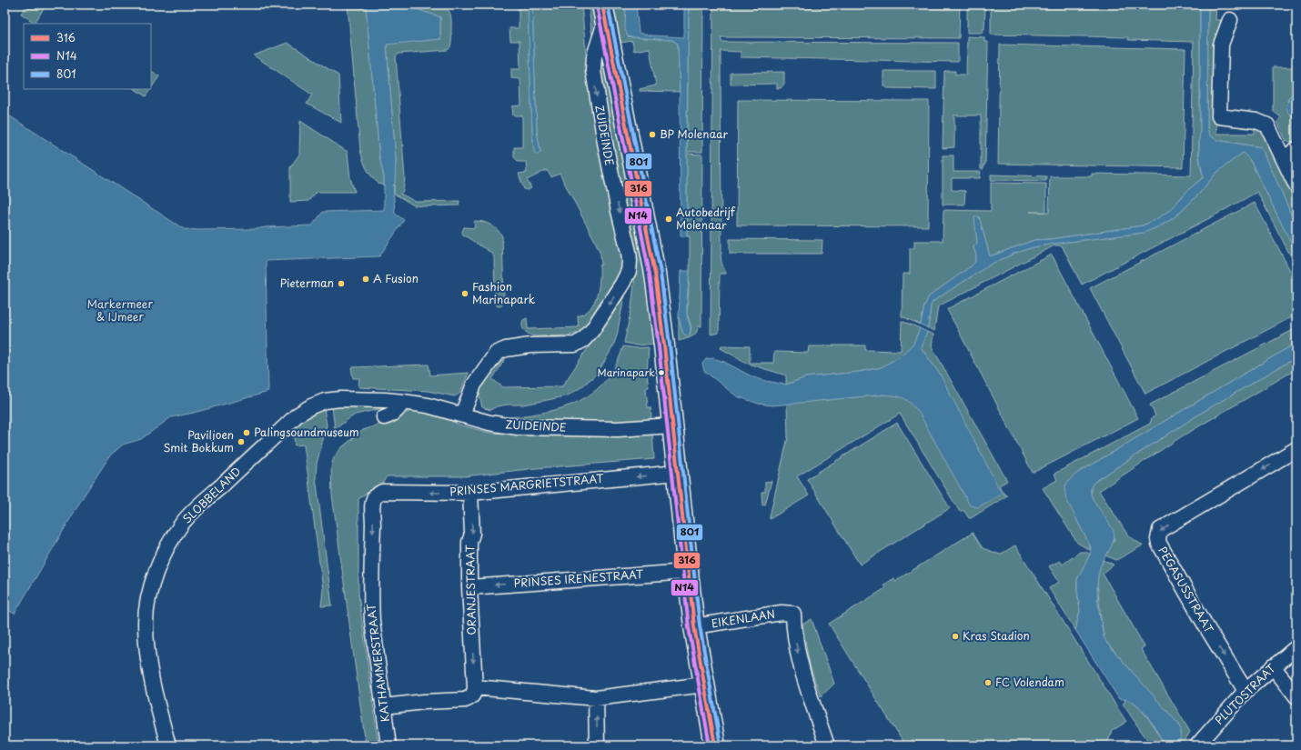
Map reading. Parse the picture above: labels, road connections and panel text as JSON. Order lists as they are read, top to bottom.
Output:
{
  "streets": {
    "street": [
      "ZUIDEINDE",
      "PRINSES MARGRIETSTRAAT",
      "SLOBBELAND",
      "PRINSES IRENESTRAAT",
      "ORANJESTRAAT",
      "PEGASUSSTRAAT",
      "EIKENLAAN",
      "KATHAMMERSTRAAT",
      "PLUTOSTRAAT"
    ]
  },
  "crossings": [
    ["ZUIDEINDE", "SLOBBELAND"],
    ["PRINSES MARGRIETSTRAAT", "ORANJESTRAAT"],
    ["PRINSES MARGRIETSTRAAT", "KATHAMMERSTRAAT"],
    ["PRINSES IRENESTRAAT", "ORANJESTRAAT"],
    ["PEGASUSSTRAAT", "PLUTOSTRAAT"]
  ],
  "one_way": [
    "ZUIDEINDE",
    "PRINSES MARGRIETSTRAAT",
    "ORANJESTRAAT",
    "KATHAMMERSTRAAT"
  ],
  "parks": ["Markermeer & IJmeer"],
  "places": [
    "BP Molenaar",
    "Autobedrijf Molenaar",
    "A Fusion",
    "Pieterman",
    "Fashion Marinapark",
    "Marinapark",
    "Palingsoundmuseum",
    "Paviljoen Smit Bokkum",
    "Kras Stadion",
    "FC Volendam"
  ],
  "lines": ["transit line 316", "transit line 801", "transit line N14"],
  "legend": ["316", "N14", "801"]
}
